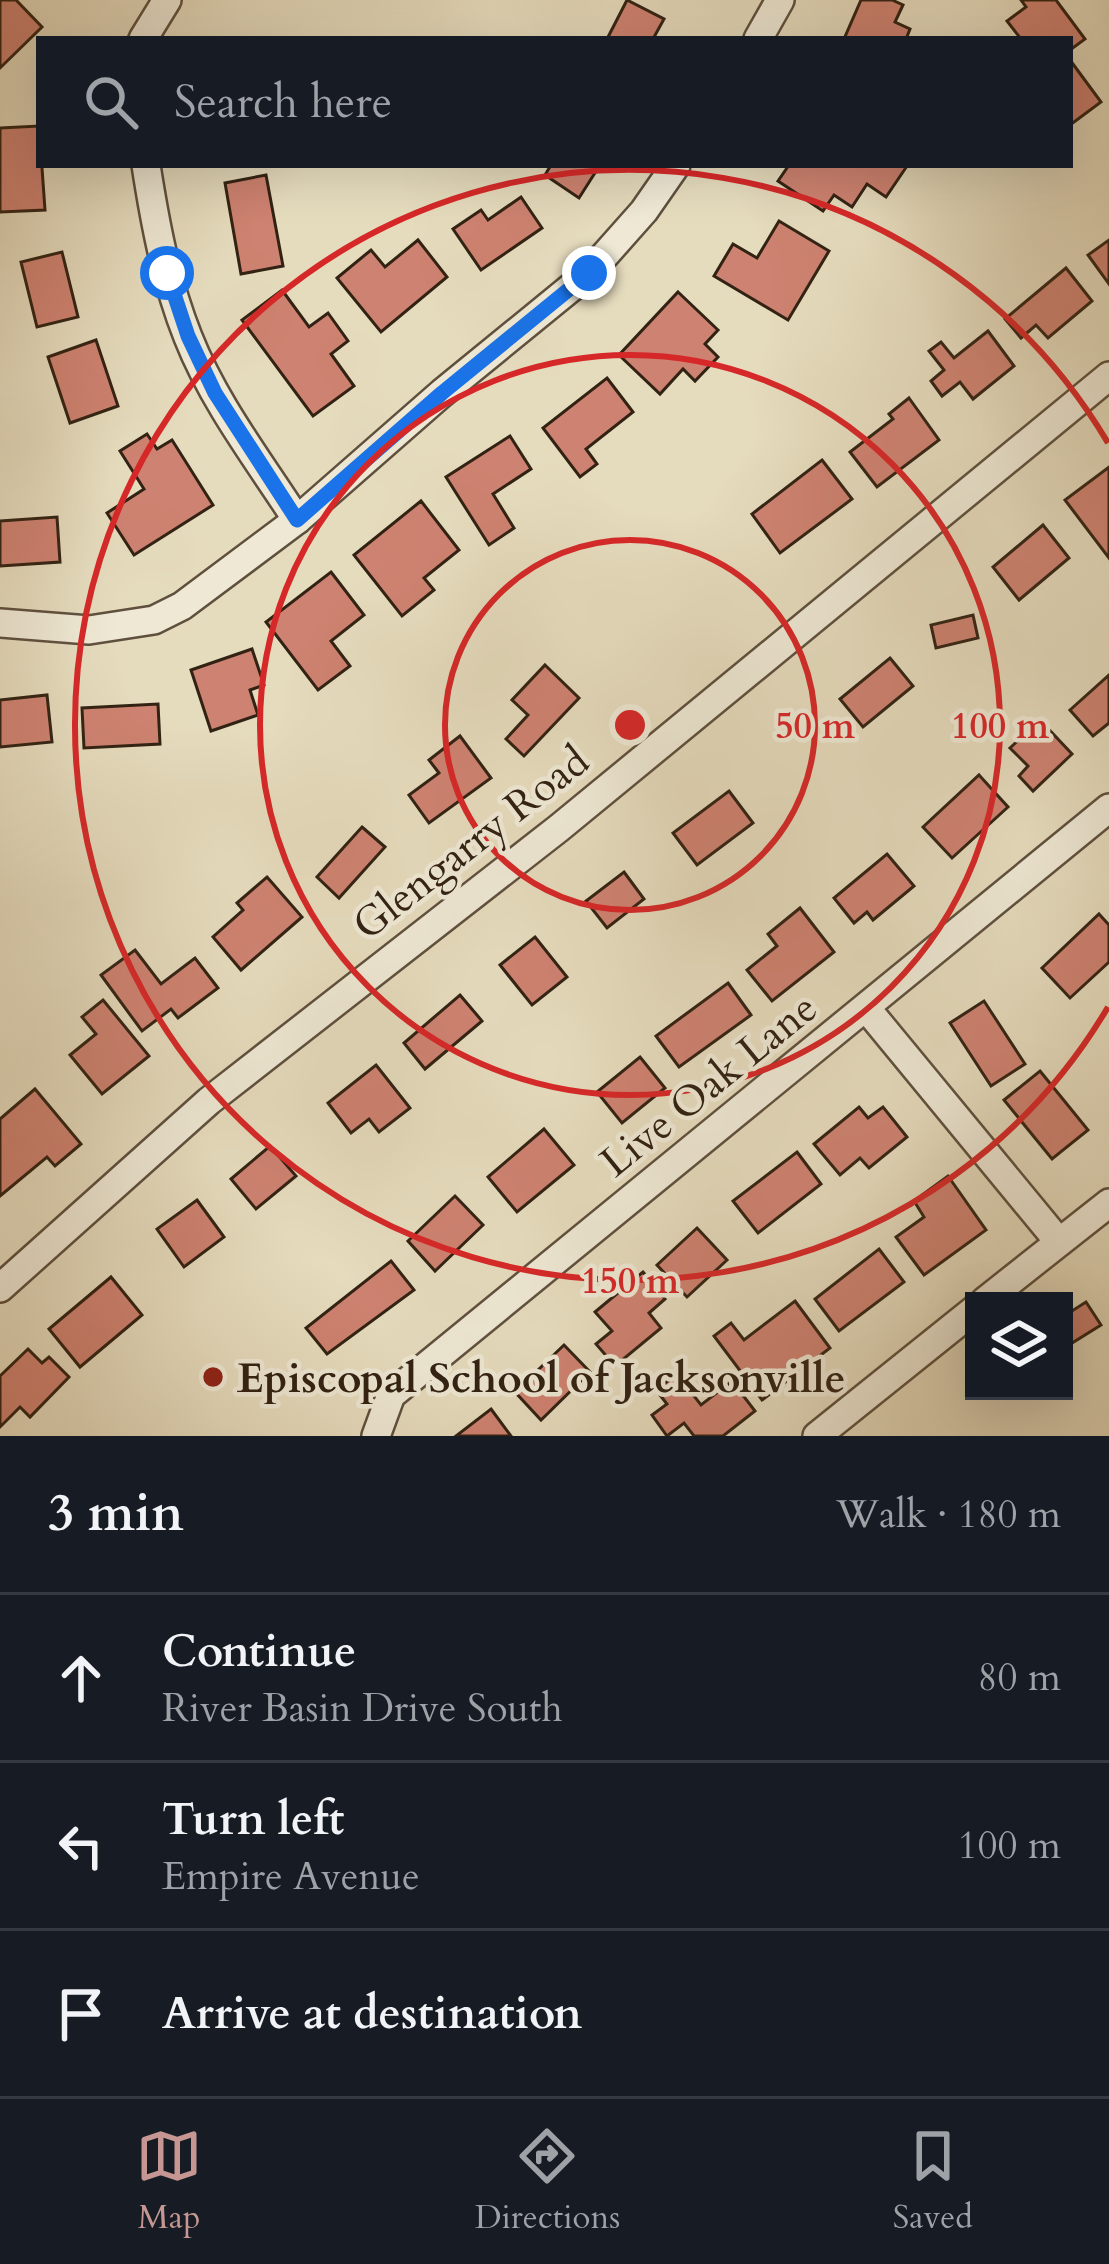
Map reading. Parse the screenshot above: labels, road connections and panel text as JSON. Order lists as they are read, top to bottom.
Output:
{
  "streets": {
    "street": ["Glengarry Road", "Live Oak Lane"]
  },
  "places": ["Episcopal School of Jacksonville"],
  "page": {
    "search": "Search here",
    "heading": ["3 min", "Walk · 180 m"],
    "list": [
      ["Continue", "River Basin Drive South", "80 m"],
      ["Turn left", "Empire Avenue", "100 m"],
      "Arrive at destination"
    ],
    "nav": ["Map", "Directions", "Saved"]
  },
  "rings": ["50 m", "100 m", "150 m"]
}
